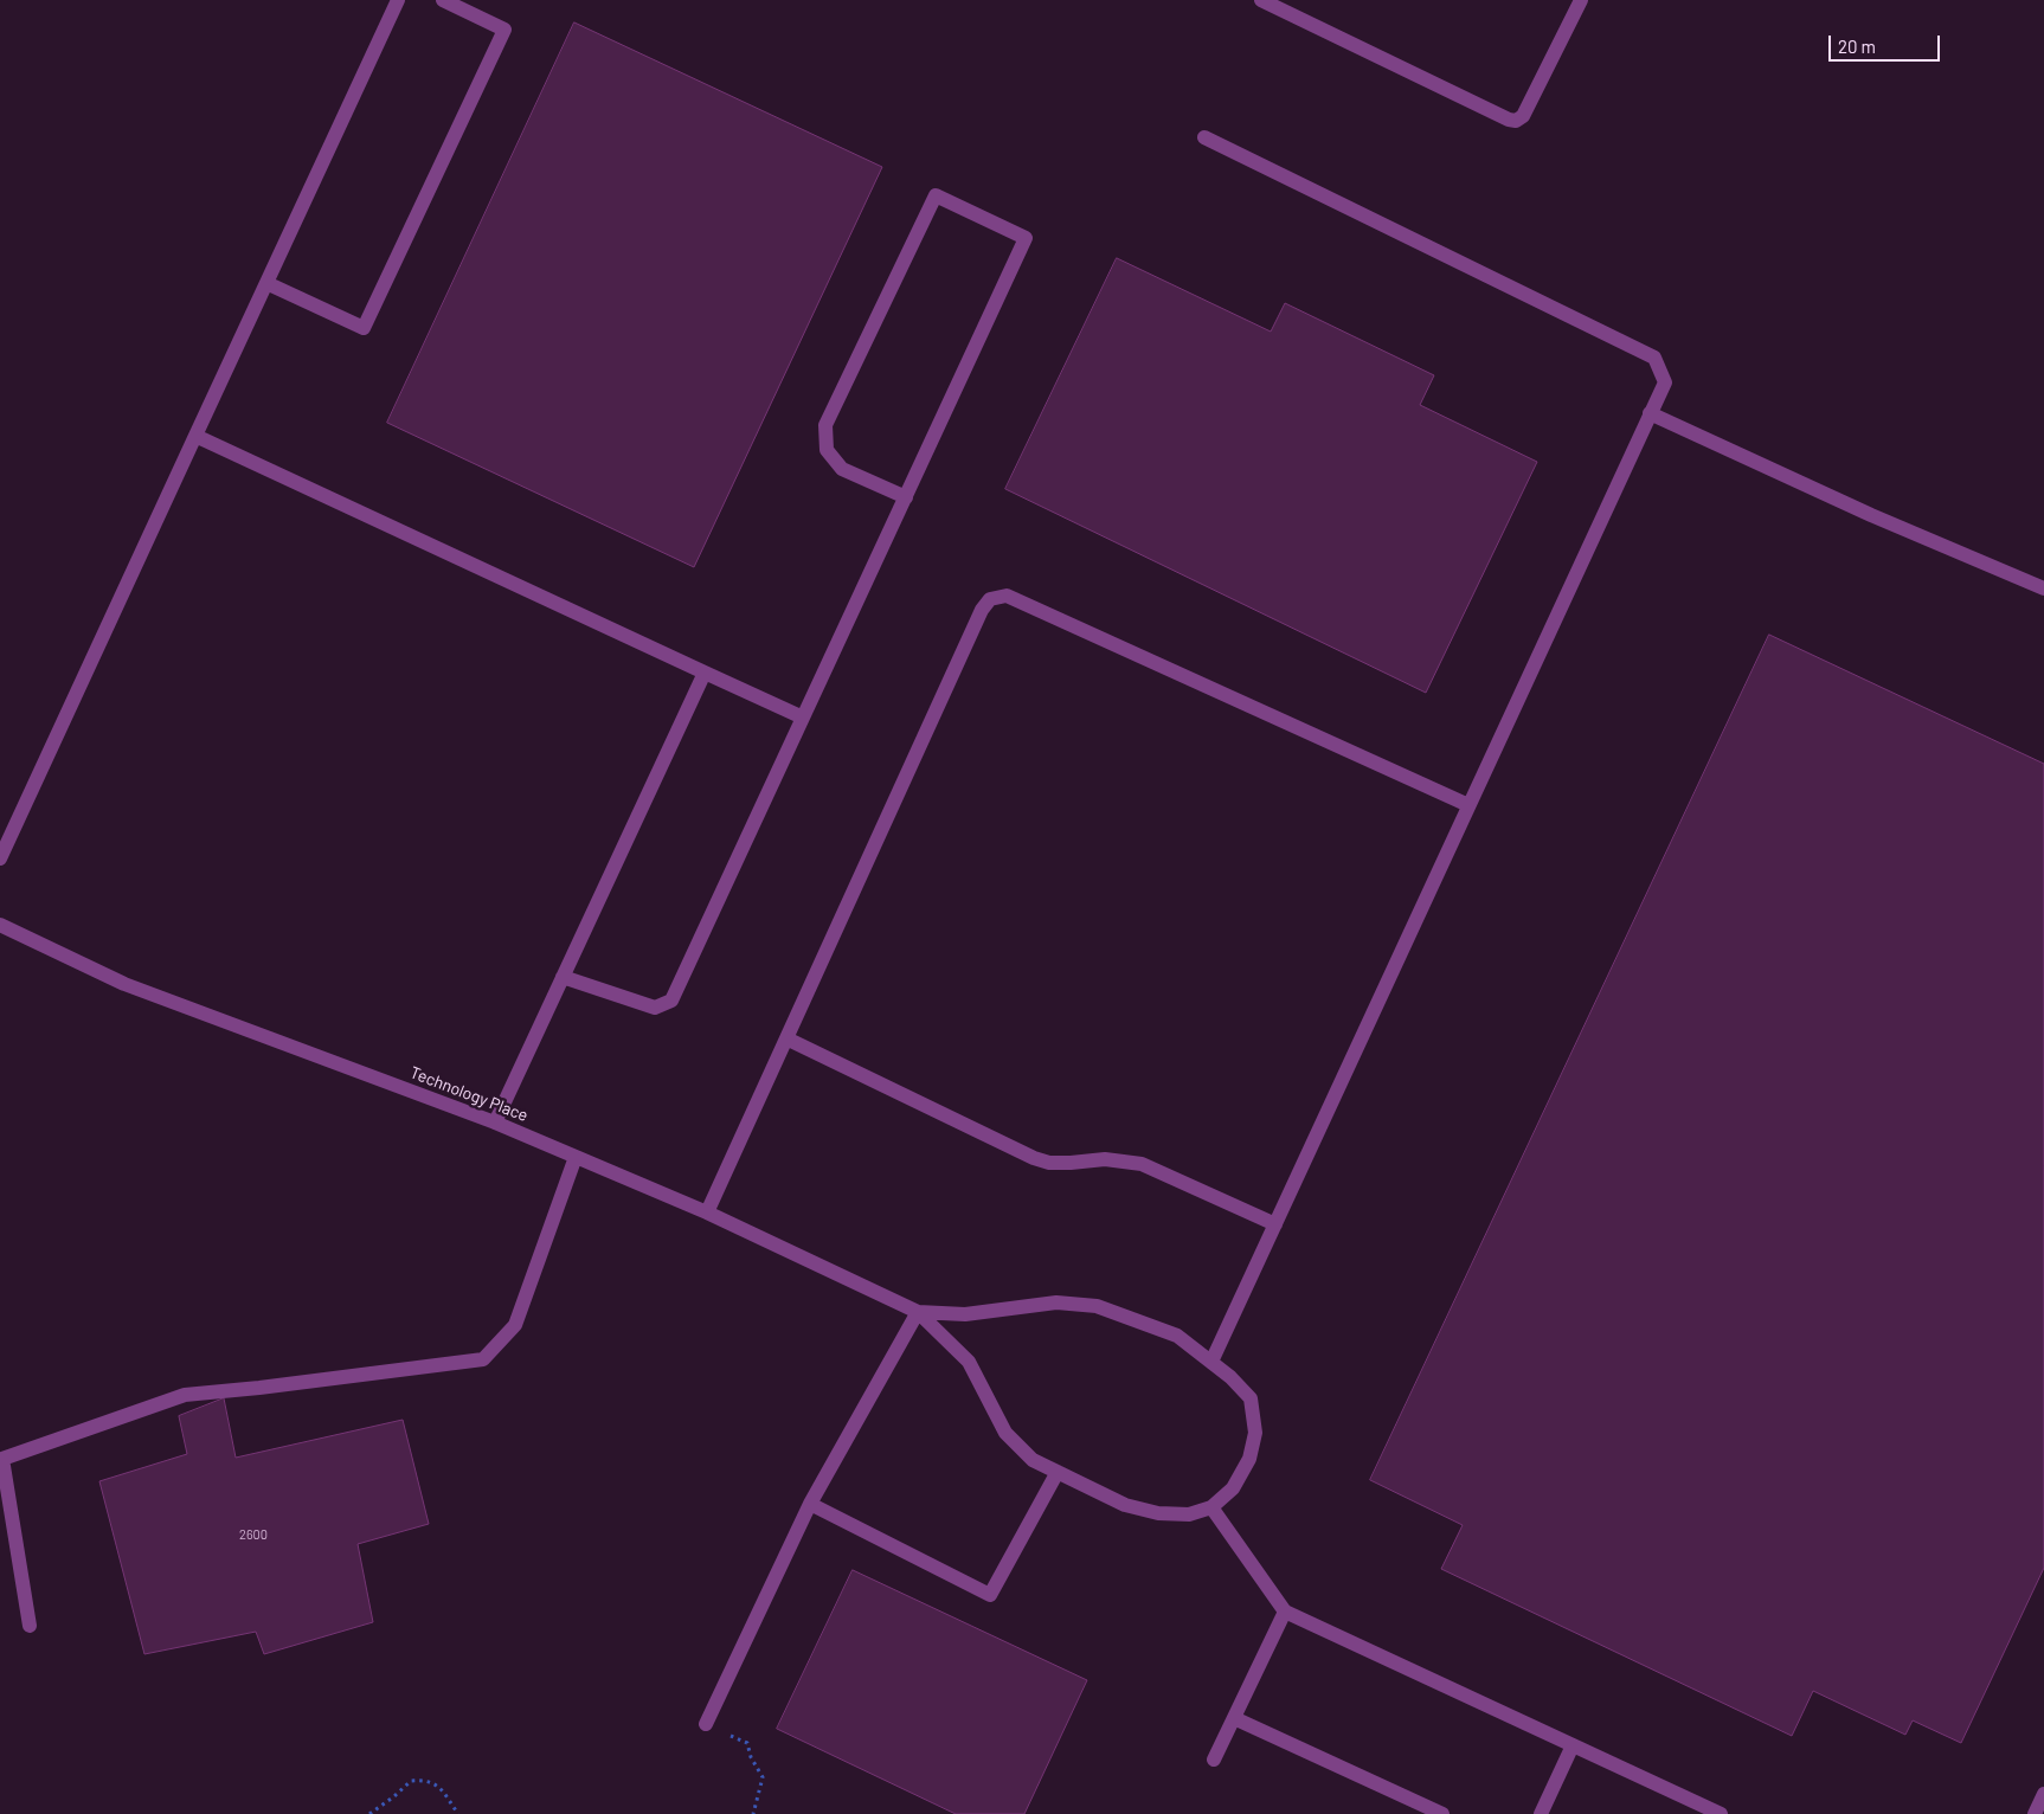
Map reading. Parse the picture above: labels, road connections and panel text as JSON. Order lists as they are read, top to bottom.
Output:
{
  "streets": {
    "street": ["Technology Place"]
  },
  "house_numbers": ["2600"],
  "scale_bar": "20 m"
}
